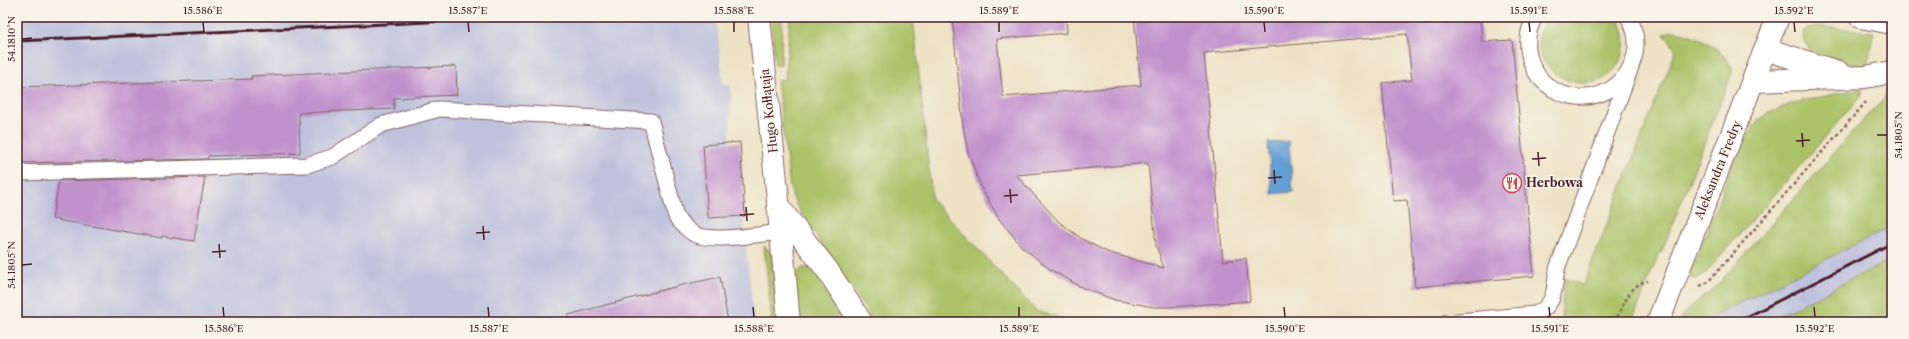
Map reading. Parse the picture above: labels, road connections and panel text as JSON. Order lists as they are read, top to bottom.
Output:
{
  "streets": {
    "street": ["Hugo Kołłątaja", "Aleksandra Fredry"]
  },
  "places": {
    "restaurant": ["Herbowa"]
  },
  "coordinates": [
    "15.586°E",
    "15.587°E",
    "15.588°E",
    "15.589°E",
    "15.590°E",
    "15.591°E",
    "15.592°E",
    "54.1810°N",
    "54.1805°N"
  ]
}
